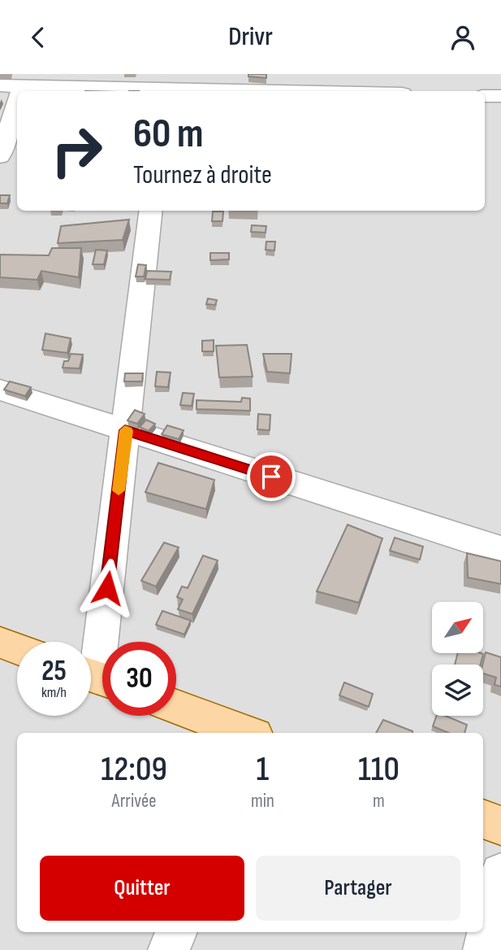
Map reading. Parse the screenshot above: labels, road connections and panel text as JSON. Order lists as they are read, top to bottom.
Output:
{
  "north": "top right",
  "page": {
    "header": "Drivr",
    "turn": ["60 m", "Tournez à droite"],
    "speed": "25 km/h",
    "limit": "30",
    "eta": [
      "12:09",
      "Arrivée",
      "1",
      "min",
      "110",
      "m"
    ],
    "buttons": ["Quitter", "Partager"]
  }
}
